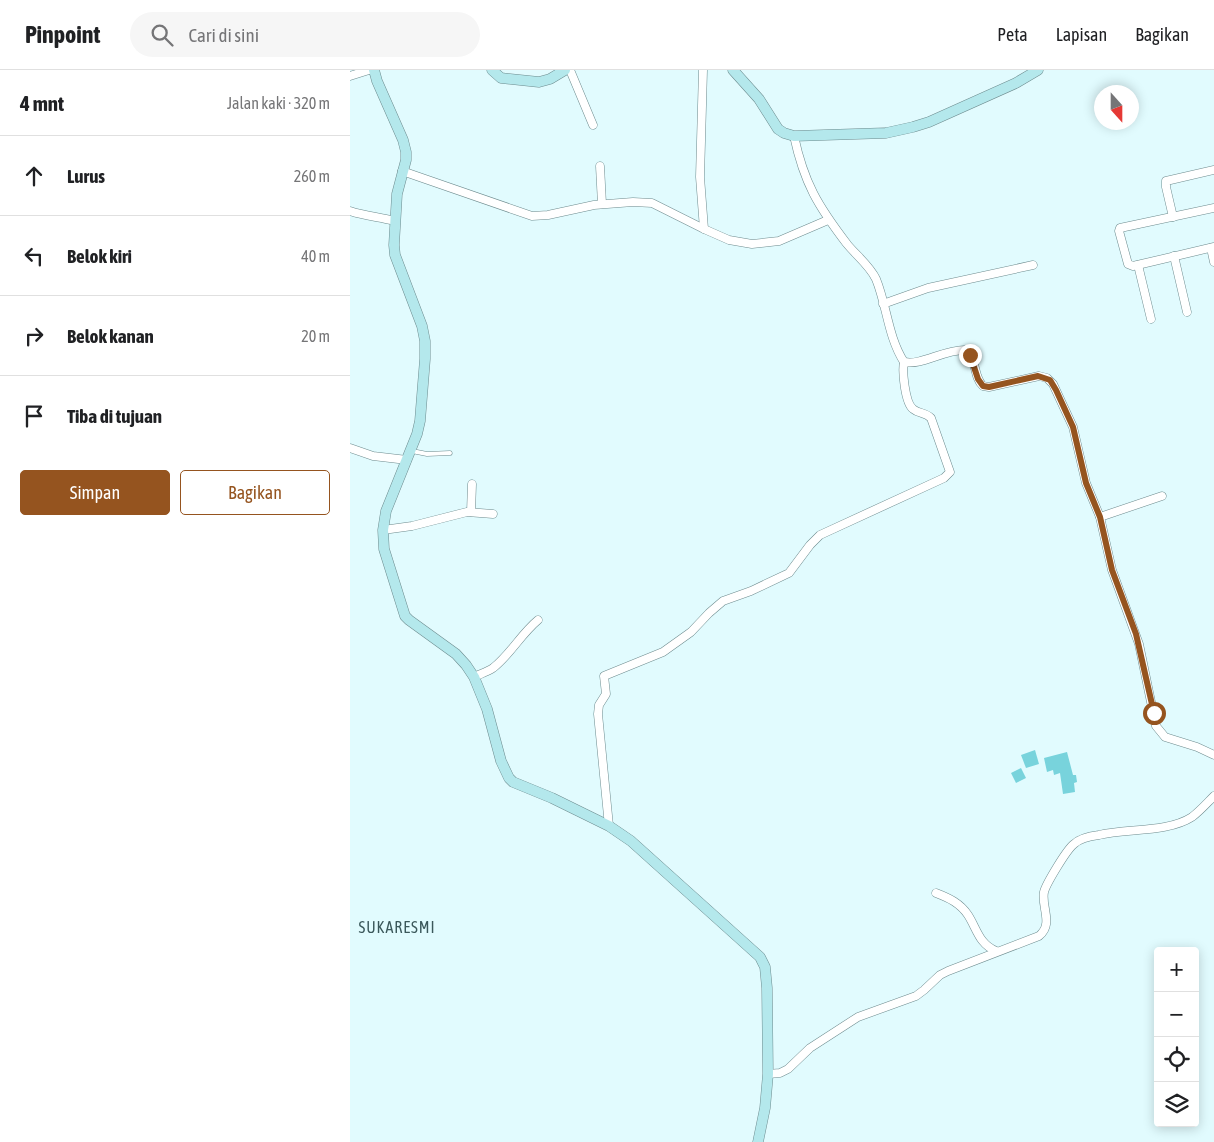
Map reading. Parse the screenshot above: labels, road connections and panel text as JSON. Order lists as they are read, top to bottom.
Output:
{
  "districts": ["SUKARESMI"],
  "north": "bottom",
  "page": {
    "header": "Pinpoint",
    "search": "Cari di sini",
    "nav": ["Peta", "Lapisan", "Bagikan"],
    "heading": ["4 mnt", "Jalan kaki · 320 m"],
    "list": [
      ["Lurus", "260 m"],
      ["Belok kiri", "40 m"],
      ["Belok kanan", "20 m"],
      "Tiba di tujuan"
    ],
    "buttons": ["Simpan", "Bagikan"],
    "map_buttons": ["+", "−"]
  }
}
